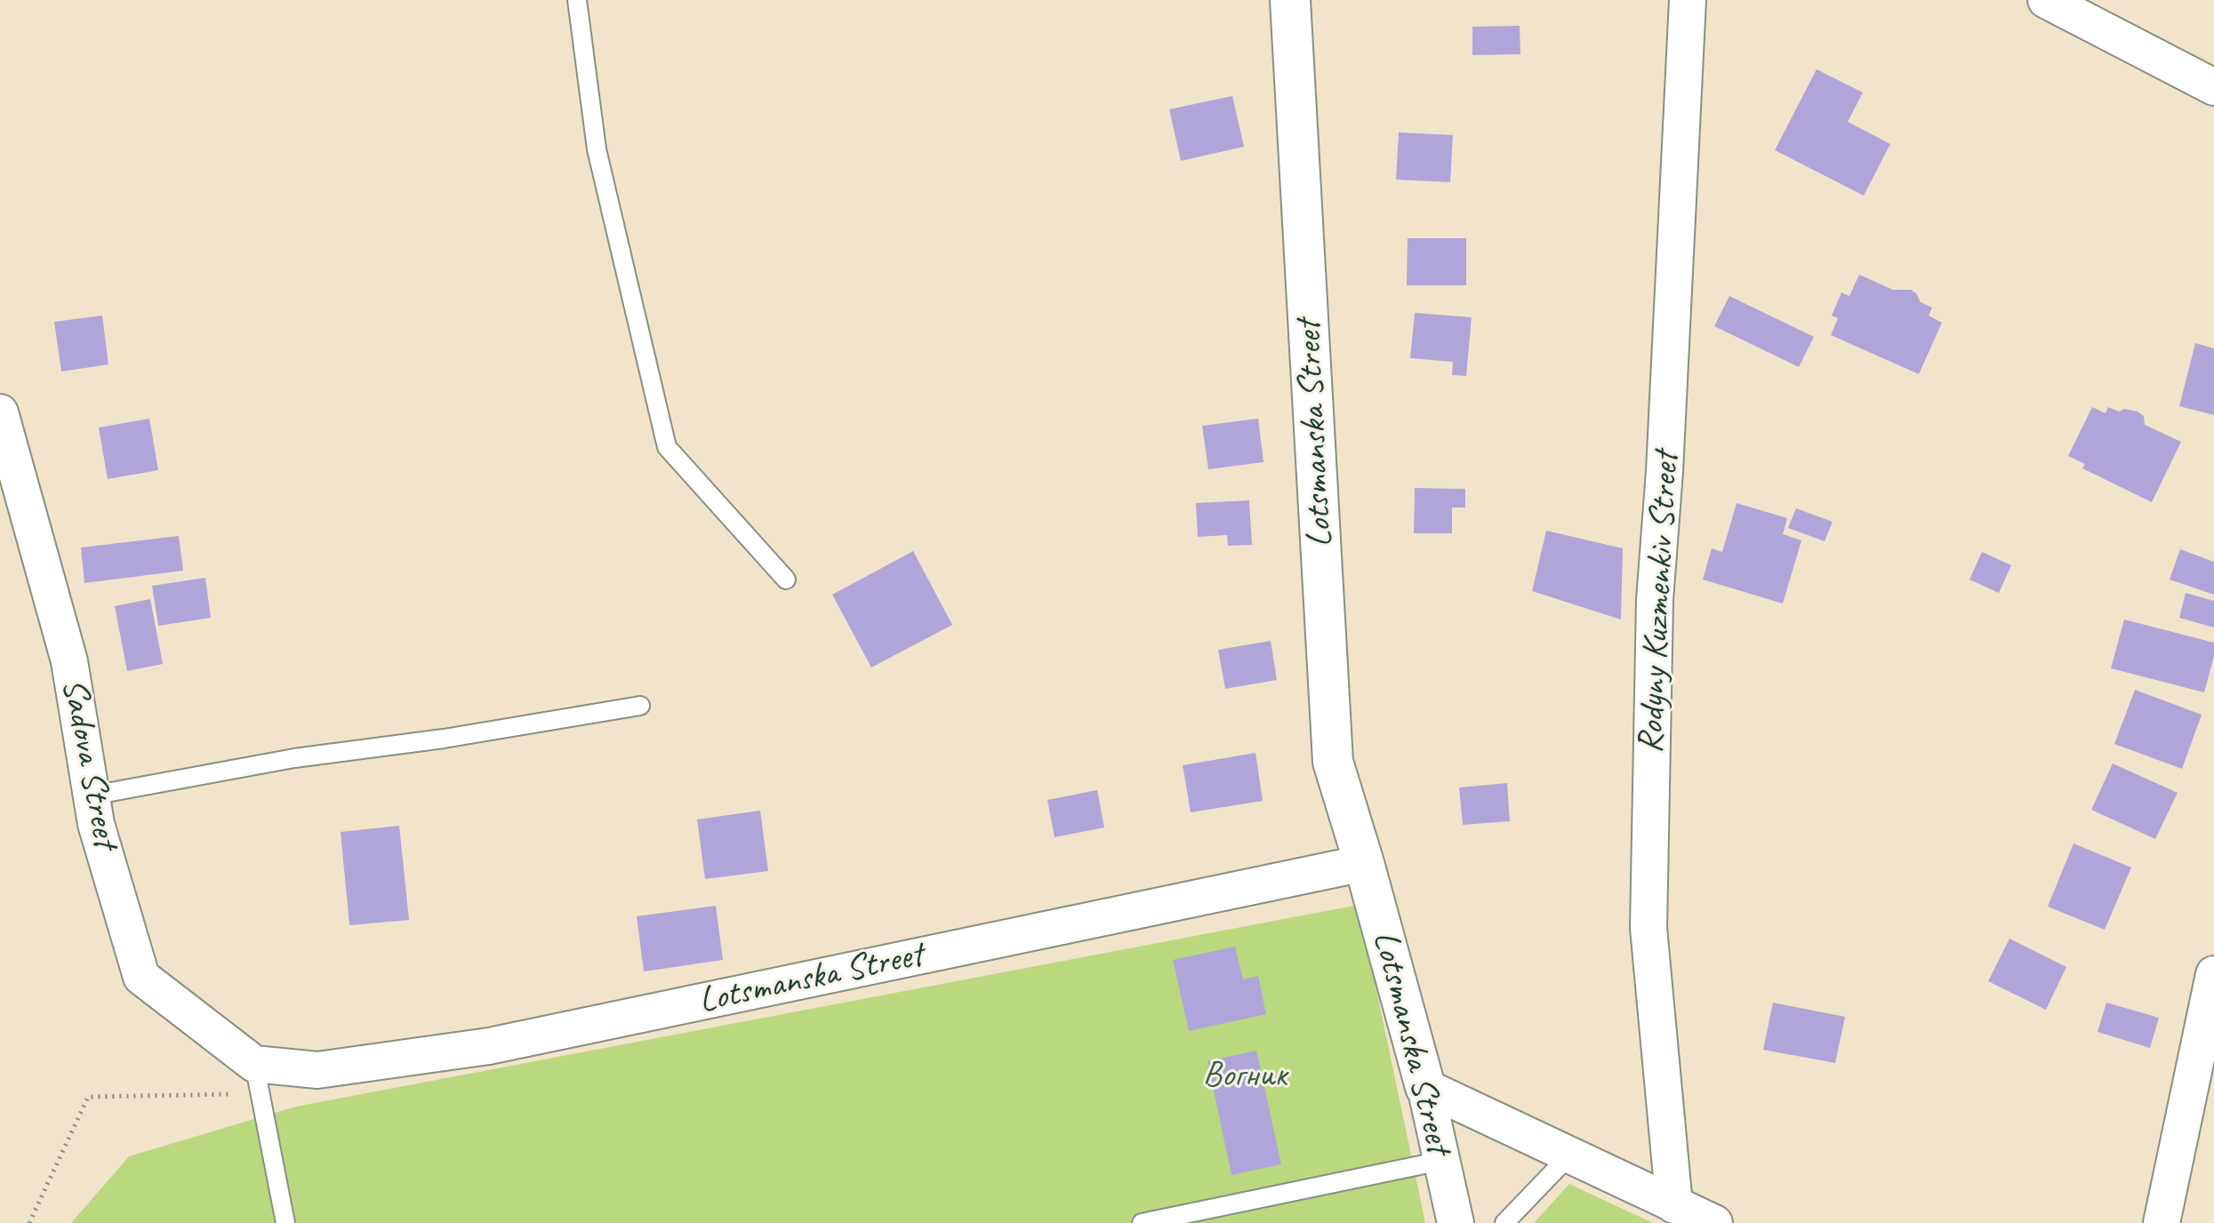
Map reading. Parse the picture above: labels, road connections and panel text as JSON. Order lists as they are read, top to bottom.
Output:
{
  "streets": {
    "street": ["Lotsmanska Street", "Rodyny Kuzmenkiv Street", "Sadova Street"]
  },
  "crossings": [
    ["Lotsmanska Street", "Sadova Street"]
  ],
  "parks": ["Вогник"]
}
